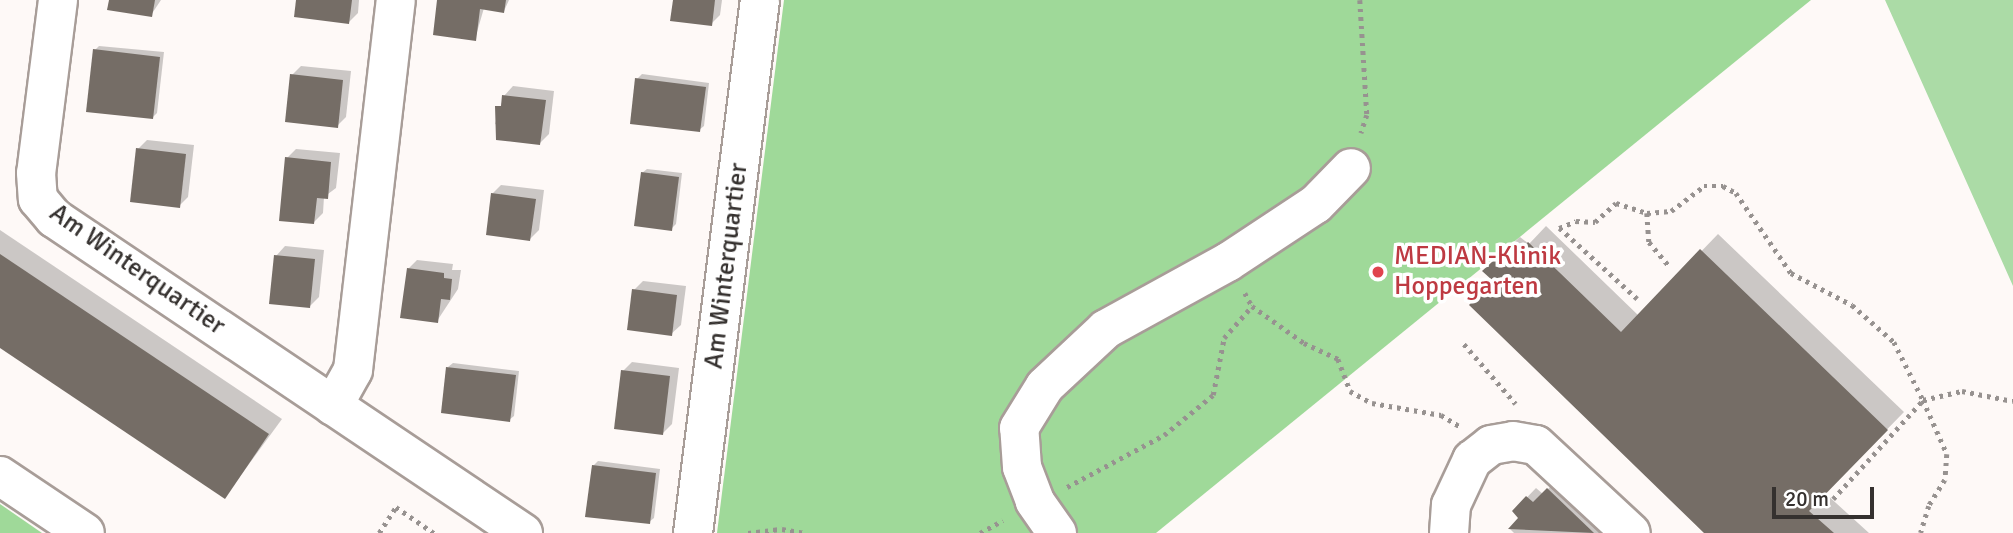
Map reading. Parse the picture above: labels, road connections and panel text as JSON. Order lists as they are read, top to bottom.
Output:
{
  "streets": {
    "street": ["Am Winterquartier"]
  },
  "places": ["MEDIAN-Klinik Hoppegarten"],
  "scale_bar": "20 m"
}
